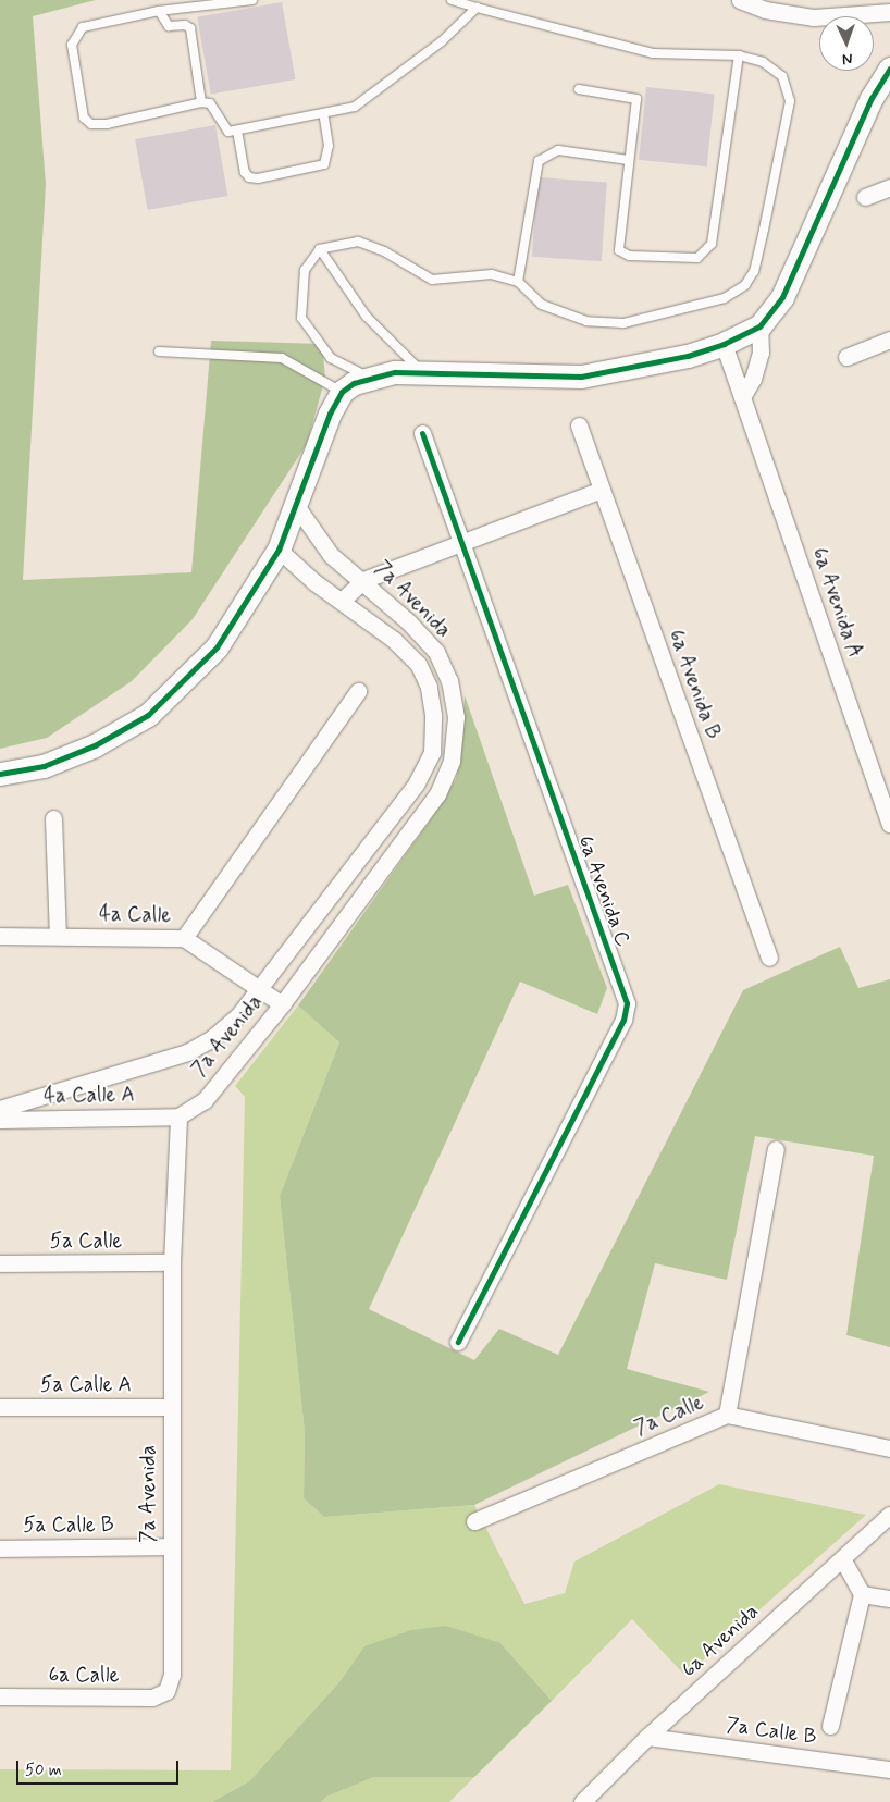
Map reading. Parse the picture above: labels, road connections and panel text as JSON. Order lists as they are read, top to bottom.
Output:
{
  "streets": {
    "street": [
      "7a Avenida",
      "6a Avenida A",
      "6a Avenida B",
      "6a Avenida C",
      "4a Calle",
      "4a Calle A",
      "5a Calle",
      "5a Calle A",
      "7a Calle",
      "5a Calle B",
      "6a Avenida",
      "6a Calle",
      "7a Calle B"
    ]
  },
  "crossings": [
    ["7a Avenida", "4a Calle"],
    ["7a Avenida", "4a Calle A"],
    ["7a Avenida", "5a Calle"],
    ["7a Avenida", "5a Calle A"],
    ["7a Avenida", "5a Calle B"],
    ["7a Avenida", "6a Calle"],
    ["6a Avenida", "7a Calle B"]
  ],
  "scale_bar": "50 m",
  "north": "bottom"
}
